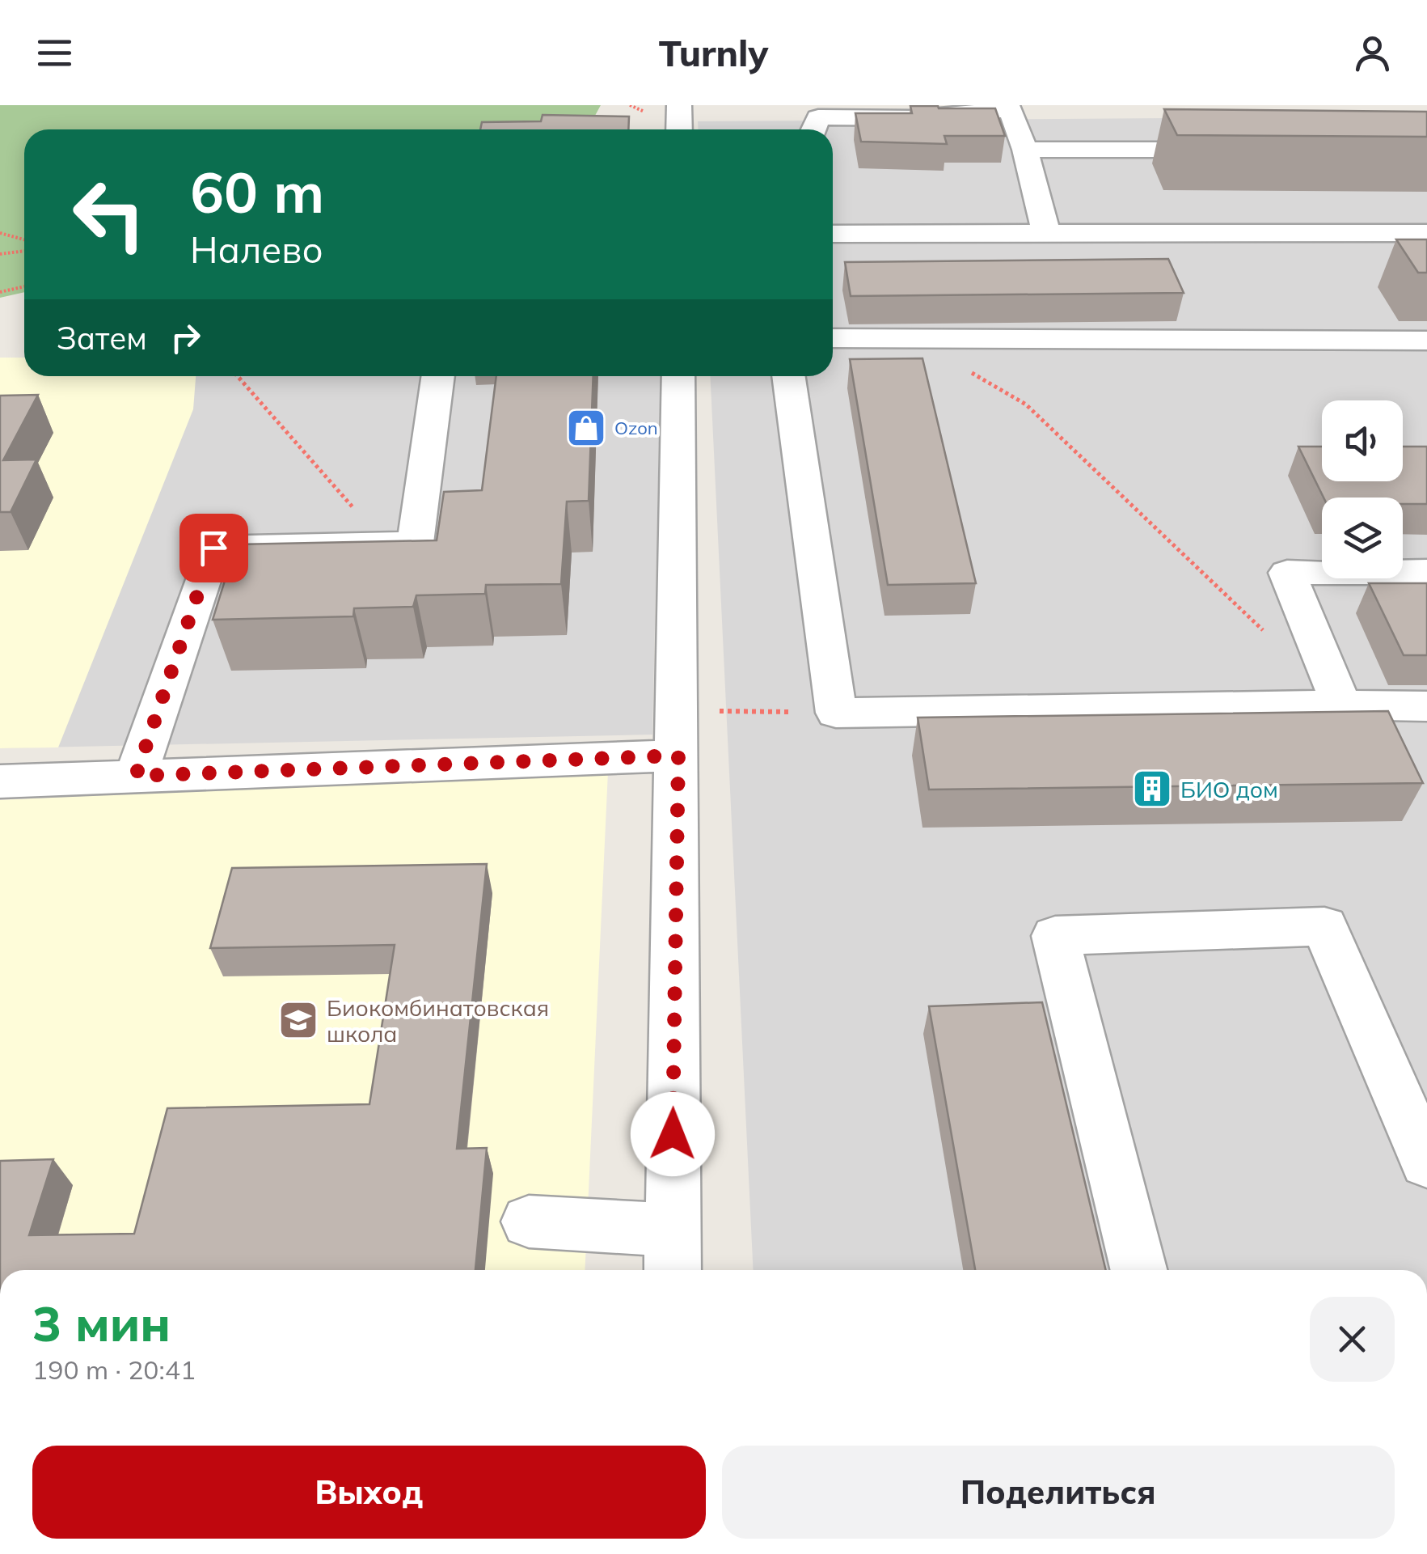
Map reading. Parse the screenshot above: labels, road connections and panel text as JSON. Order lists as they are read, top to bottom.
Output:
{
  "places": {
    "shop": ["Ozon"],
    "building": ["БИО дом"],
    "school or university": ["Биокомбинатовская школа"]
  },
  "page": {
    "header": "Turnly",
    "turn": ["60 m", "Налево"],
    "then": "Затем",
    "heading": ["3 мин", "190 m · 20:41"],
    "buttons": ["Выход", "Поделиться"]
  }
}
